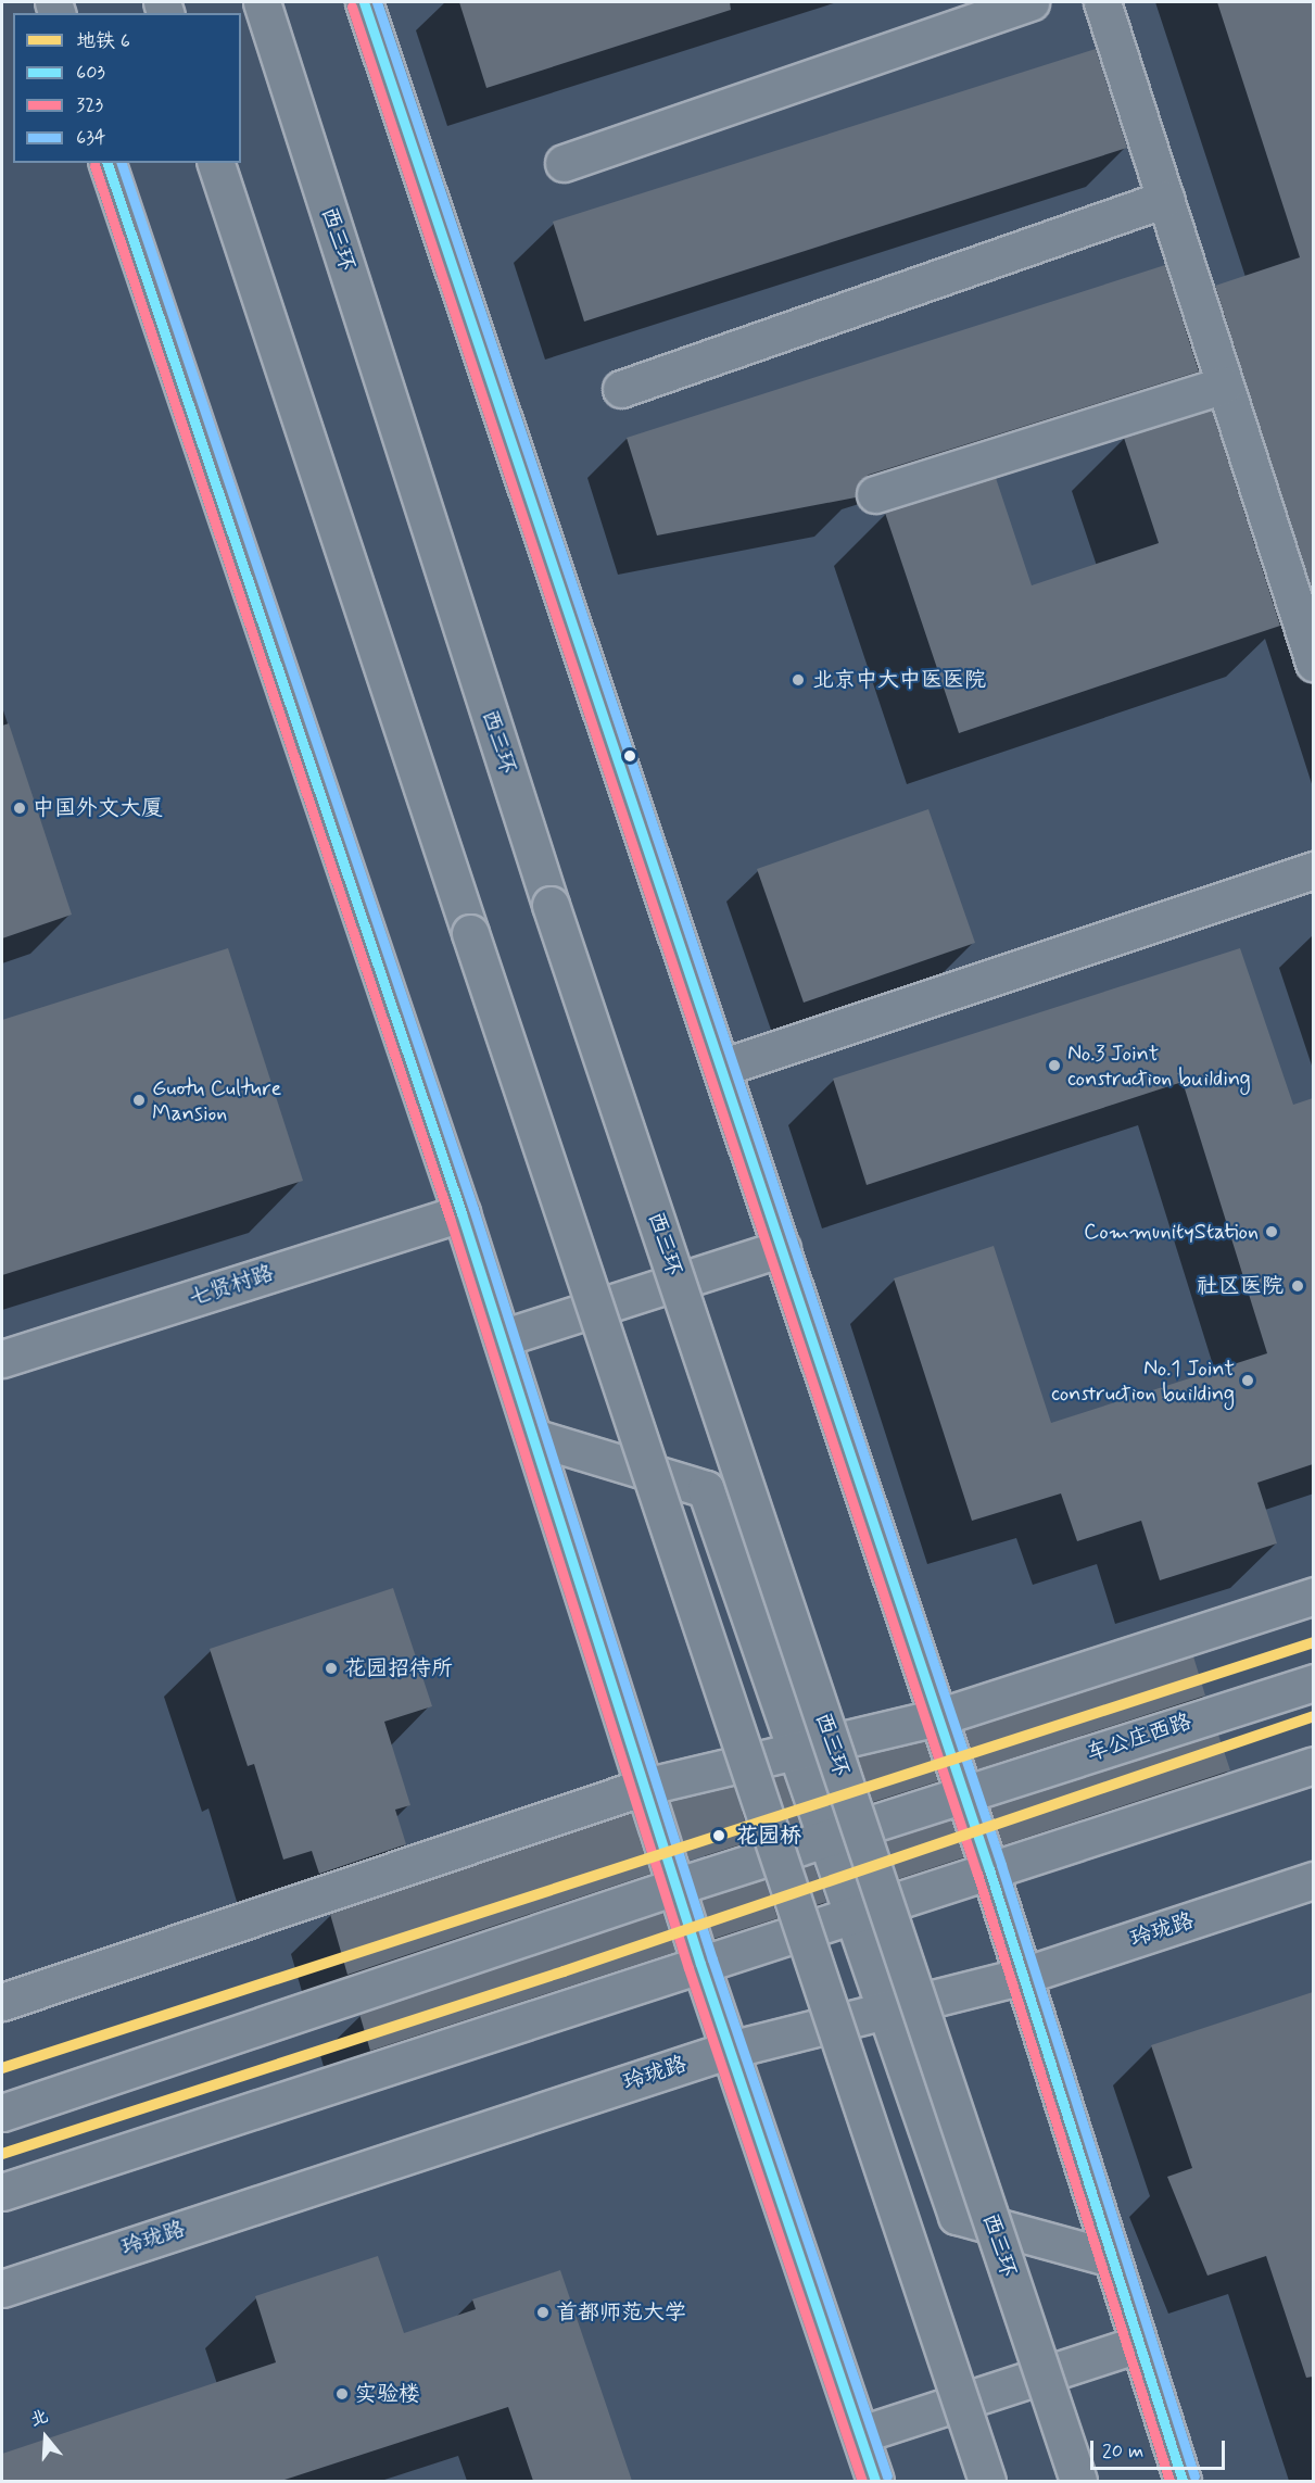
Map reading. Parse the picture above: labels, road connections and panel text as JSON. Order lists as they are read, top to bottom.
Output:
{
  "streets": {
    "main road": [
      "西三环",
      "七贤村路",
      "车公庄西路",
      "玲珑路"
    ]
  },
  "places": [
    "北京中大中医医院",
    "中国外文大厦",
    "No.3 Joint construction building",
    "Guotu Culture Mansion",
    "CommunityStation",
    "社区医院",
    "No.1 Joint construction building",
    "花园招待所",
    "花园桥",
    "首都师范大学",
    "实验楼"
  ],
  "lines": [
    "transit line 603",
    "transit line 634",
    "transit line 323",
    "metro line 6"
  ],
  "legend": [
    "地铁 6",
    "603",
    "323",
    "634"
  ],
  "scale_bar": "20 m",
  "north": "top"
}
